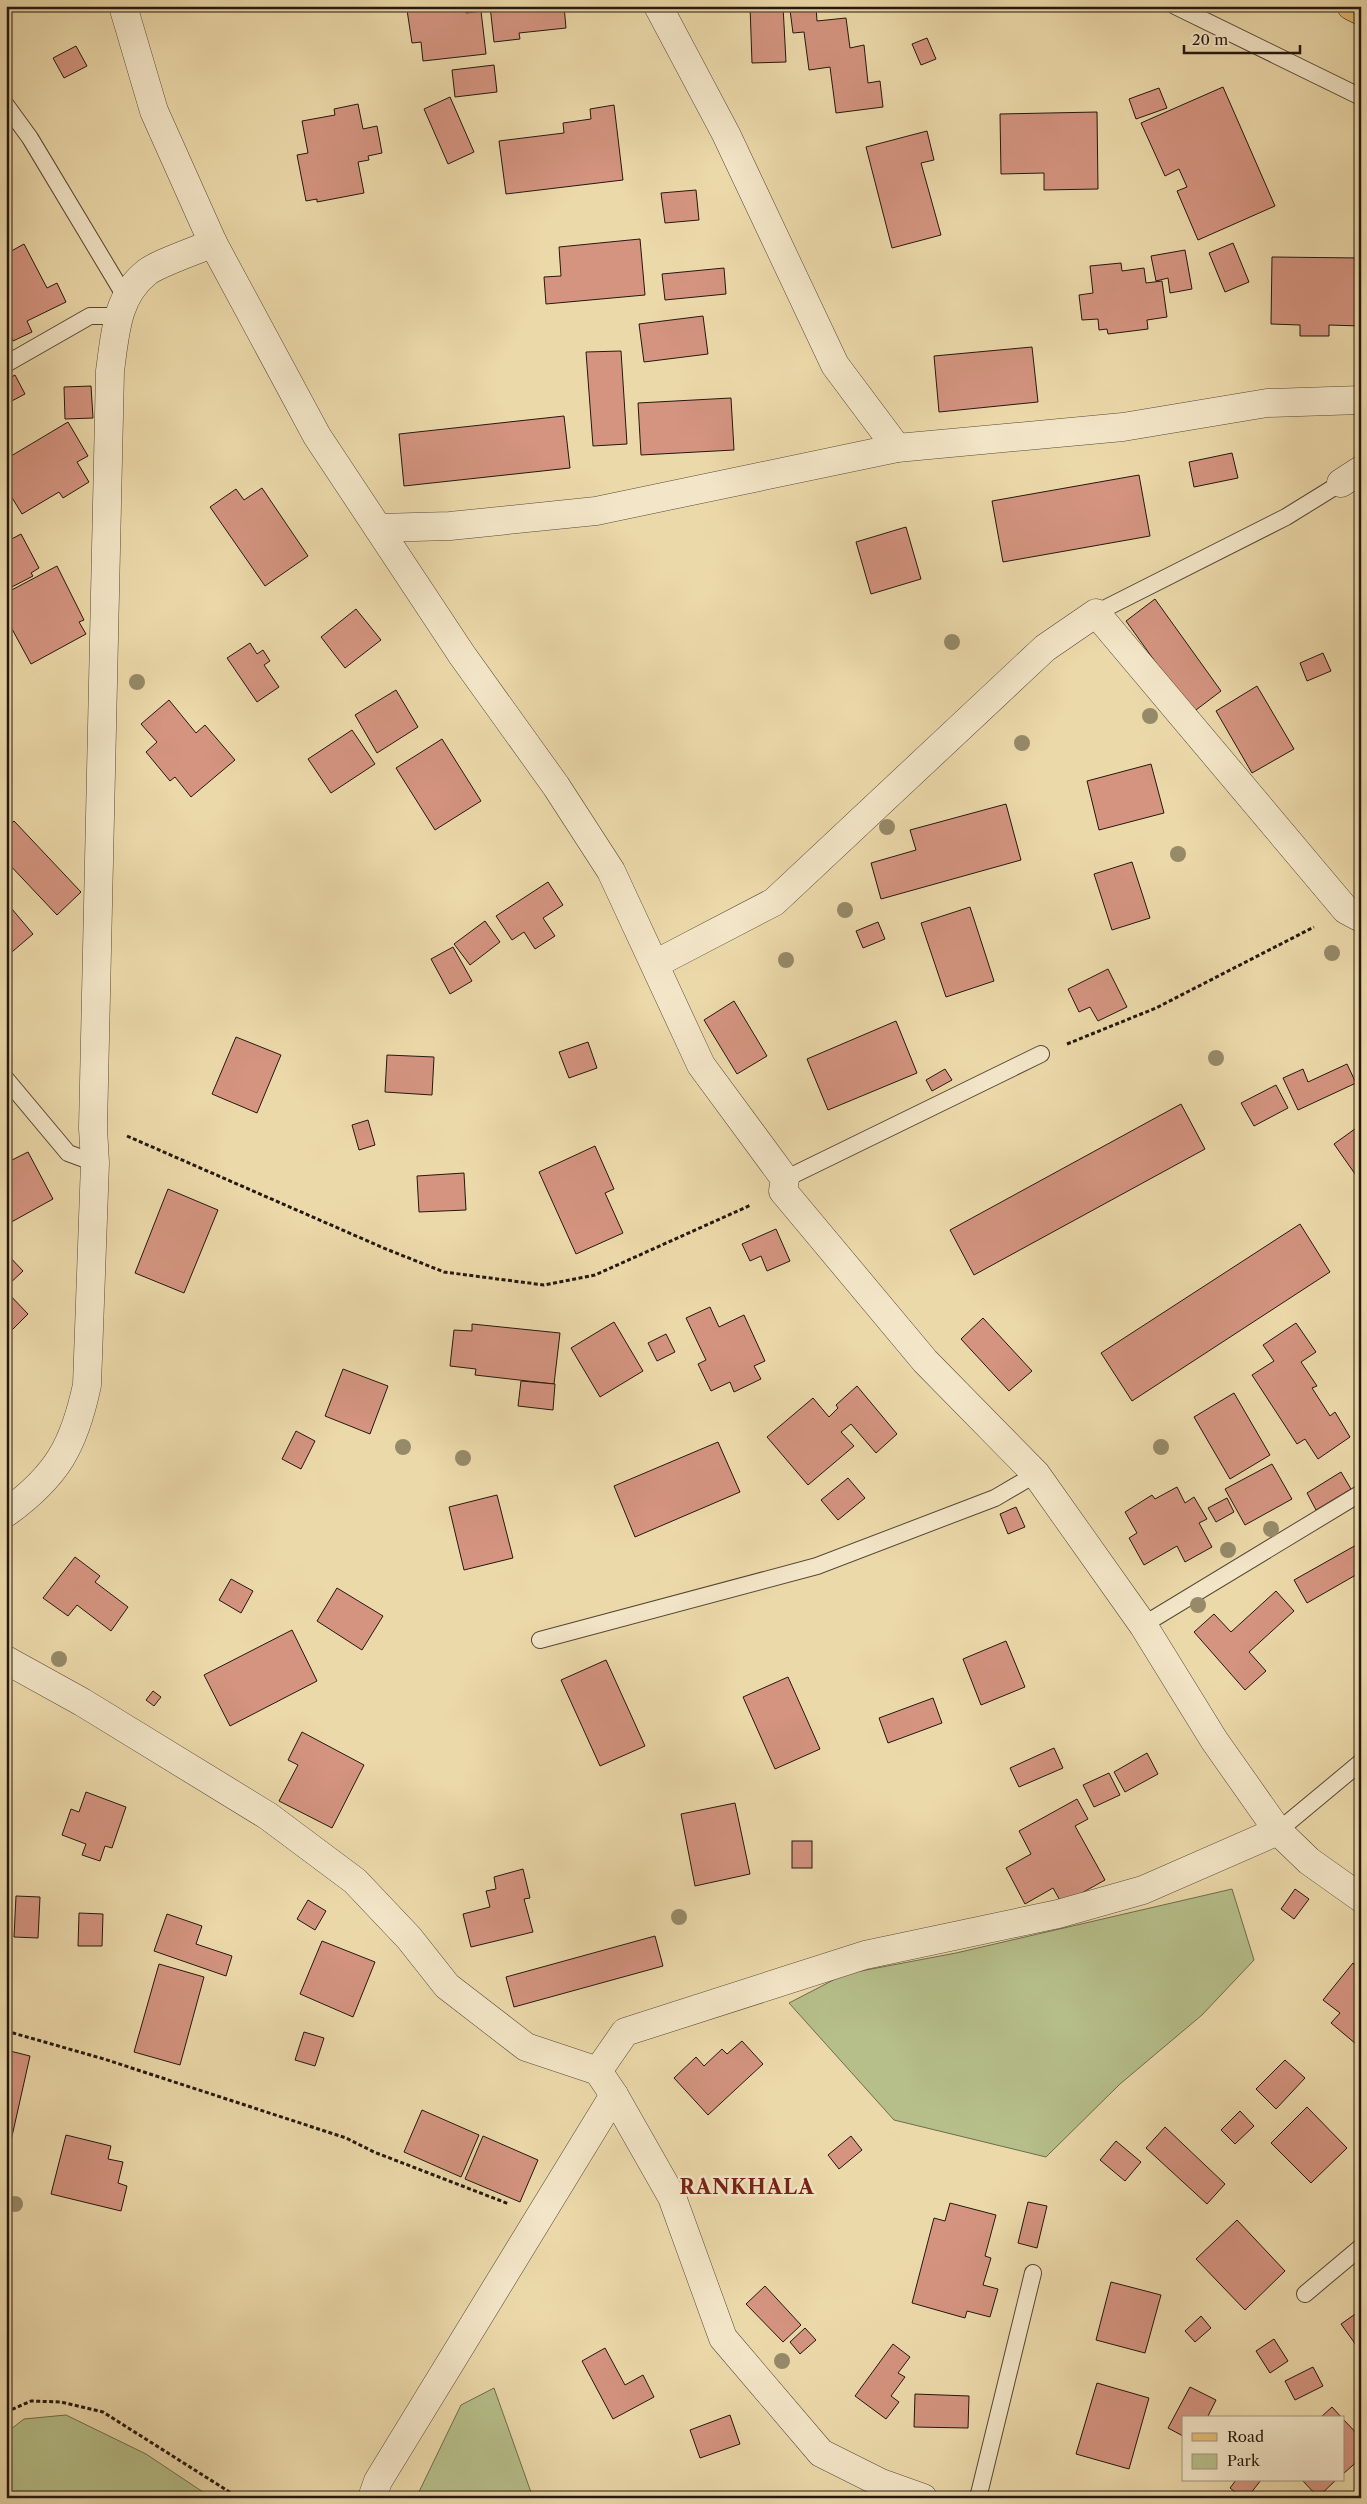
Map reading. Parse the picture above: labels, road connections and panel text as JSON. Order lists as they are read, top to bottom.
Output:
{
  "districts": ["RANKHALA"],
  "legend": ["Road", "Park"],
  "scale_bar": "20 m"
}
